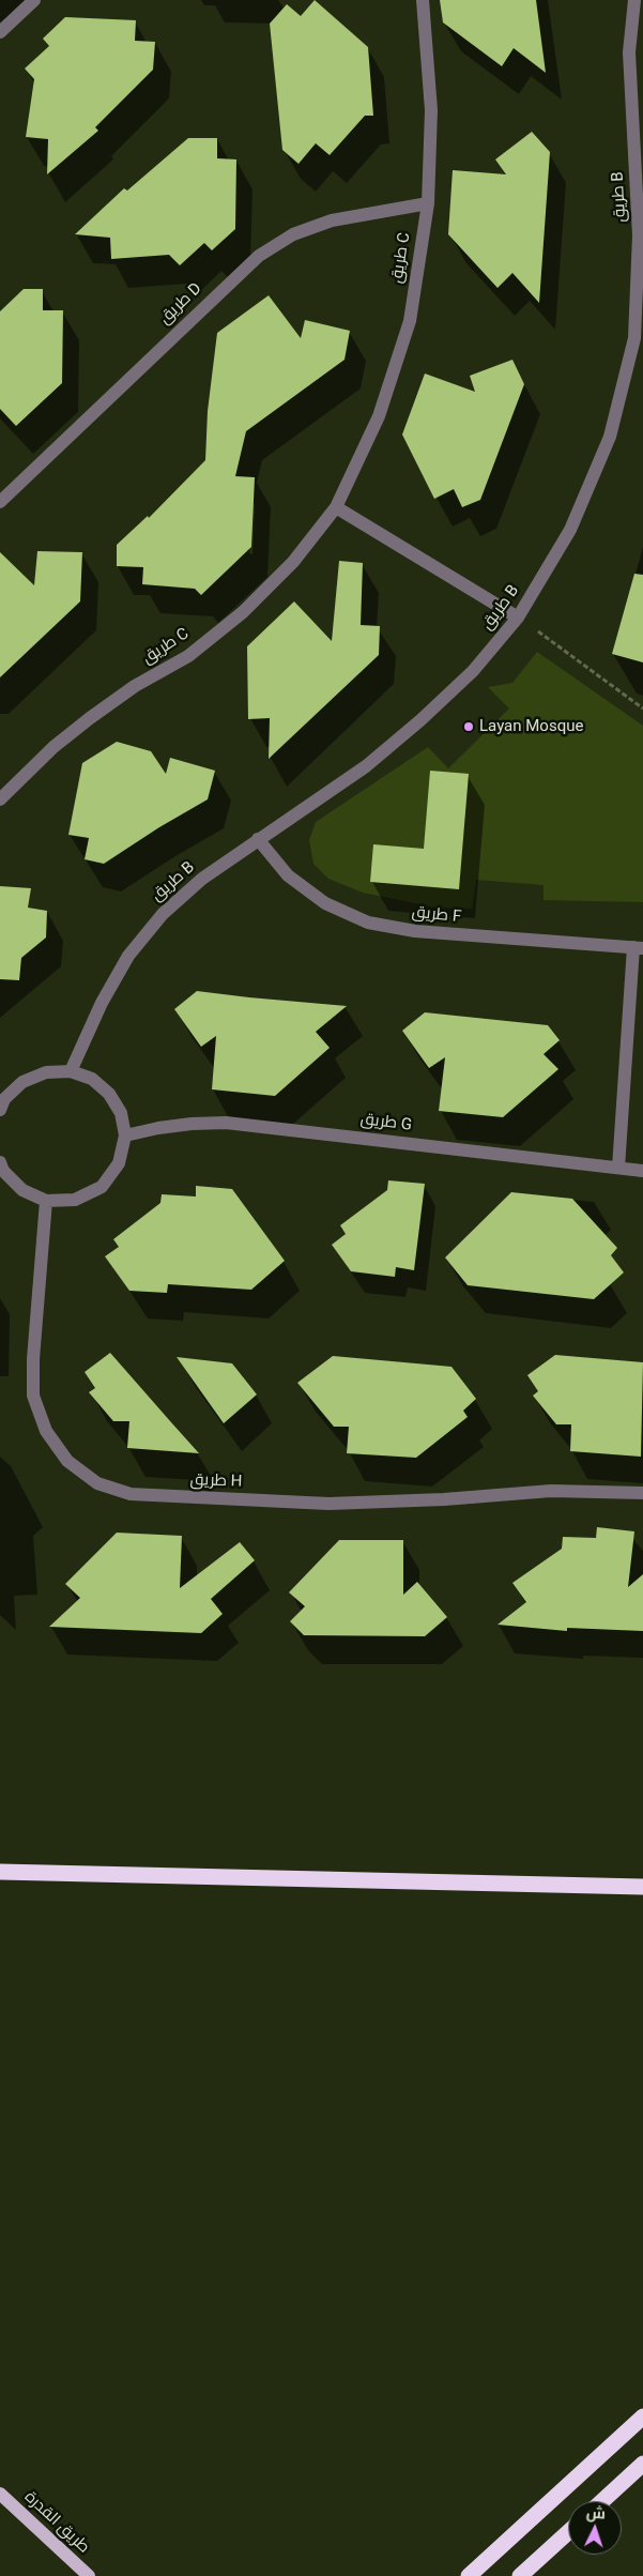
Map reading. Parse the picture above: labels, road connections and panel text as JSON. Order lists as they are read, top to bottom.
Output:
{
  "streets": {
    "main road": ["طريق القدرة"],
    "street": [
      "طريق B",
      "طريق C",
      "طريق D",
      "طريق F",
      "طريق G",
      "طريق H"
    ]
  },
  "crossings": [
    ["طريق B", "طريق F"],
    ["طريق C", "طريق D"]
  ],
  "places": ["Layan Mosque"],
  "north": "top"
}
